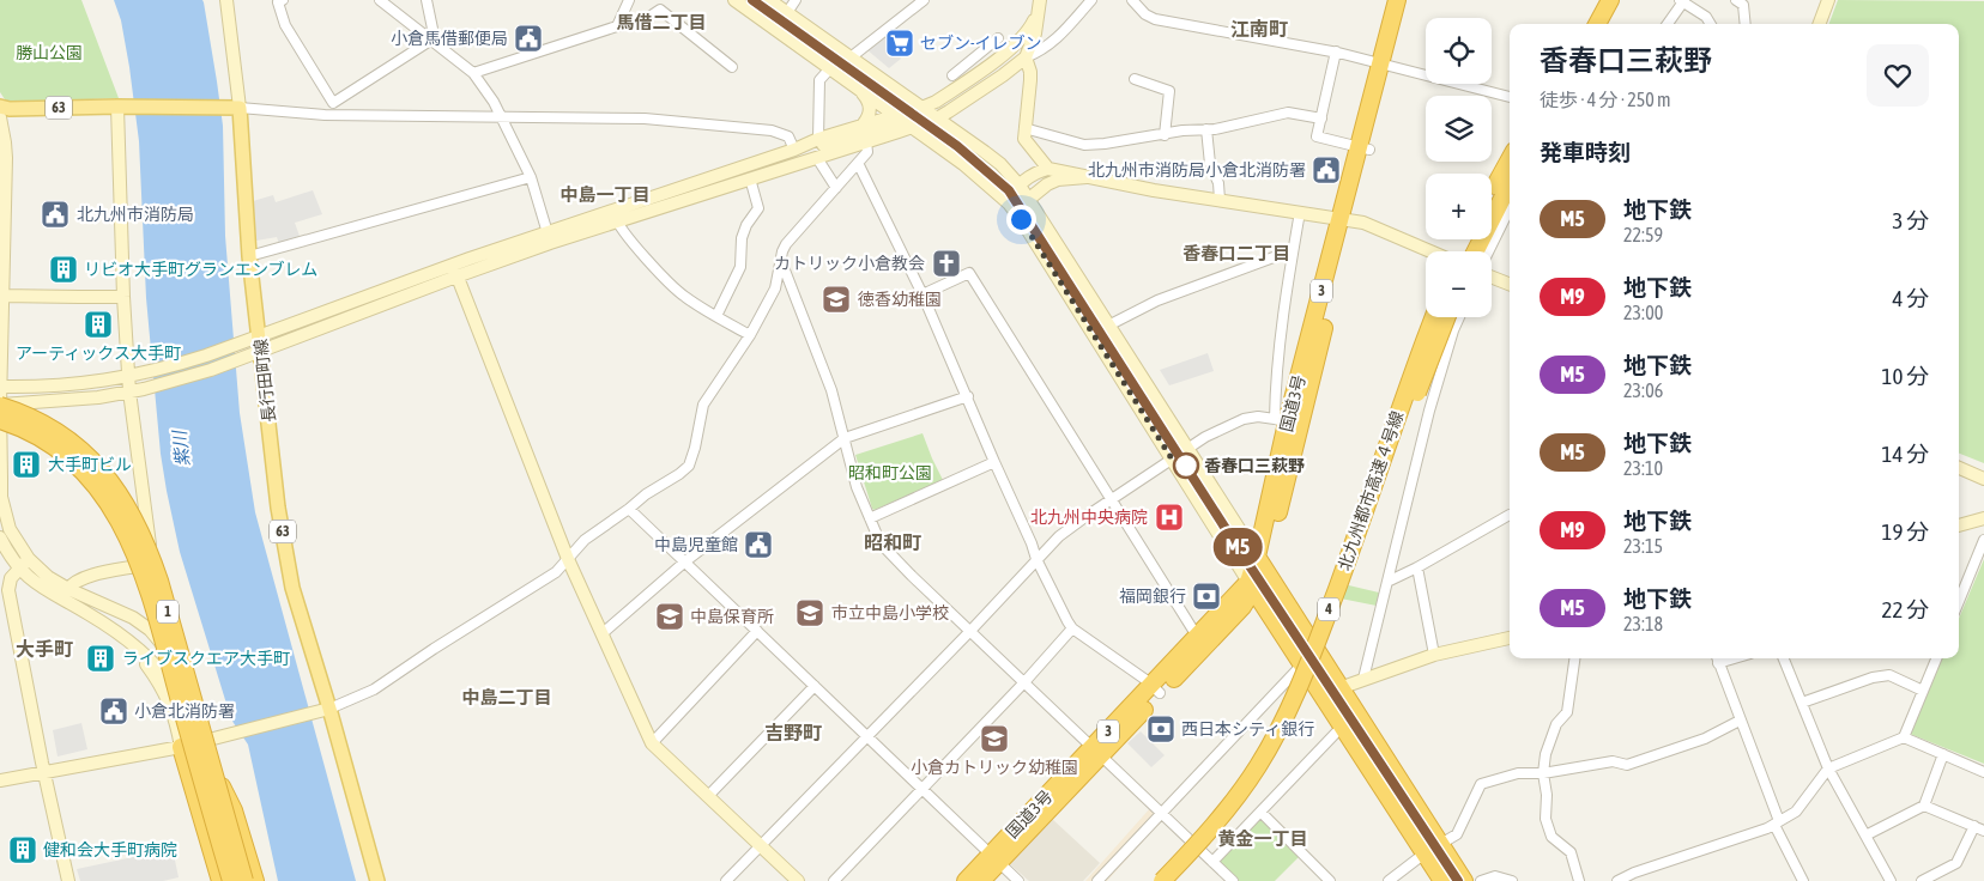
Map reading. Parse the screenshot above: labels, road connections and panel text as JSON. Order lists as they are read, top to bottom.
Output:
{
  "streets": {
    "highway": [
      "3",
      "国道3号",
      "北九州都市高速４号線",
      "4",
      "1"
    ],
    "main road": ["63", "長行田町線"]
  },
  "crossings": [
    ["63", "長行田町線"]
  ],
  "districts": [
    "馬借二丁目",
    "江南町",
    "中島一丁目",
    "香春口二丁目",
    "昭和町",
    "大手町",
    "中島二丁目",
    "吉野町",
    "黄金一丁目"
  ],
  "water": ["紫川"],
  "parks": ["勝山公園", "昭和町公園"],
  "places": {
    "public building": [
      "小倉馬借郵便局",
      "北九州市消防局小倉北消防署",
      "北九州市消防局",
      "中島児童館",
      "小倉北消防署"
    ],
    "supermarket": ["セブン-イレブン"],
    "church": ["カトリック小倉教会"],
    "building": [
      "リビオ大手町グランエンブレム",
      "アーティックス大手町",
      "大手町ビル",
      "ライブスクエア大手町",
      "健和会大手町病院"
    ],
    "school or university": [
      "徳香幼稚園",
      "市立中島小学校",
      "中島保育所",
      "小倉カトリック幼稚園"
    ],
    "other": ["香春口三萩野"],
    "hospital": ["北九州中央病院"],
    "bank": ["福岡銀行", "西日本シティ銀行"]
  },
  "lines": ["metro line M5"],
  "page": {
    "on_map": "M5",
    "map_buttons": ["+", "−"],
    "heading": [
      ["香春口三萩野", "徒歩 · 4 分 · 250 m"],
      "発車時刻"
    ],
    "list": [
      {
        "mark": "M5",
        "name": "地下鉄",
        "note": "22:59",
        "value": "3 分"
      },
      {
        "mark": "M9",
        "name": "地下鉄",
        "note": "23:00",
        "value": "4 分"
      },
      {
        "mark": "M5",
        "name": "地下鉄",
        "note": "23:06",
        "value": "10 分"
      },
      {
        "mark": "M5",
        "name": "地下鉄",
        "note": "23:10",
        "value": "14 分"
      },
      {
        "mark": "M9",
        "name": "地下鉄",
        "note": "23:15",
        "value": "19 分"
      },
      {
        "mark": "M5",
        "name": "地下鉄",
        "note": "23:18",
        "value": "22 分"
      }
    ]
  }
}
